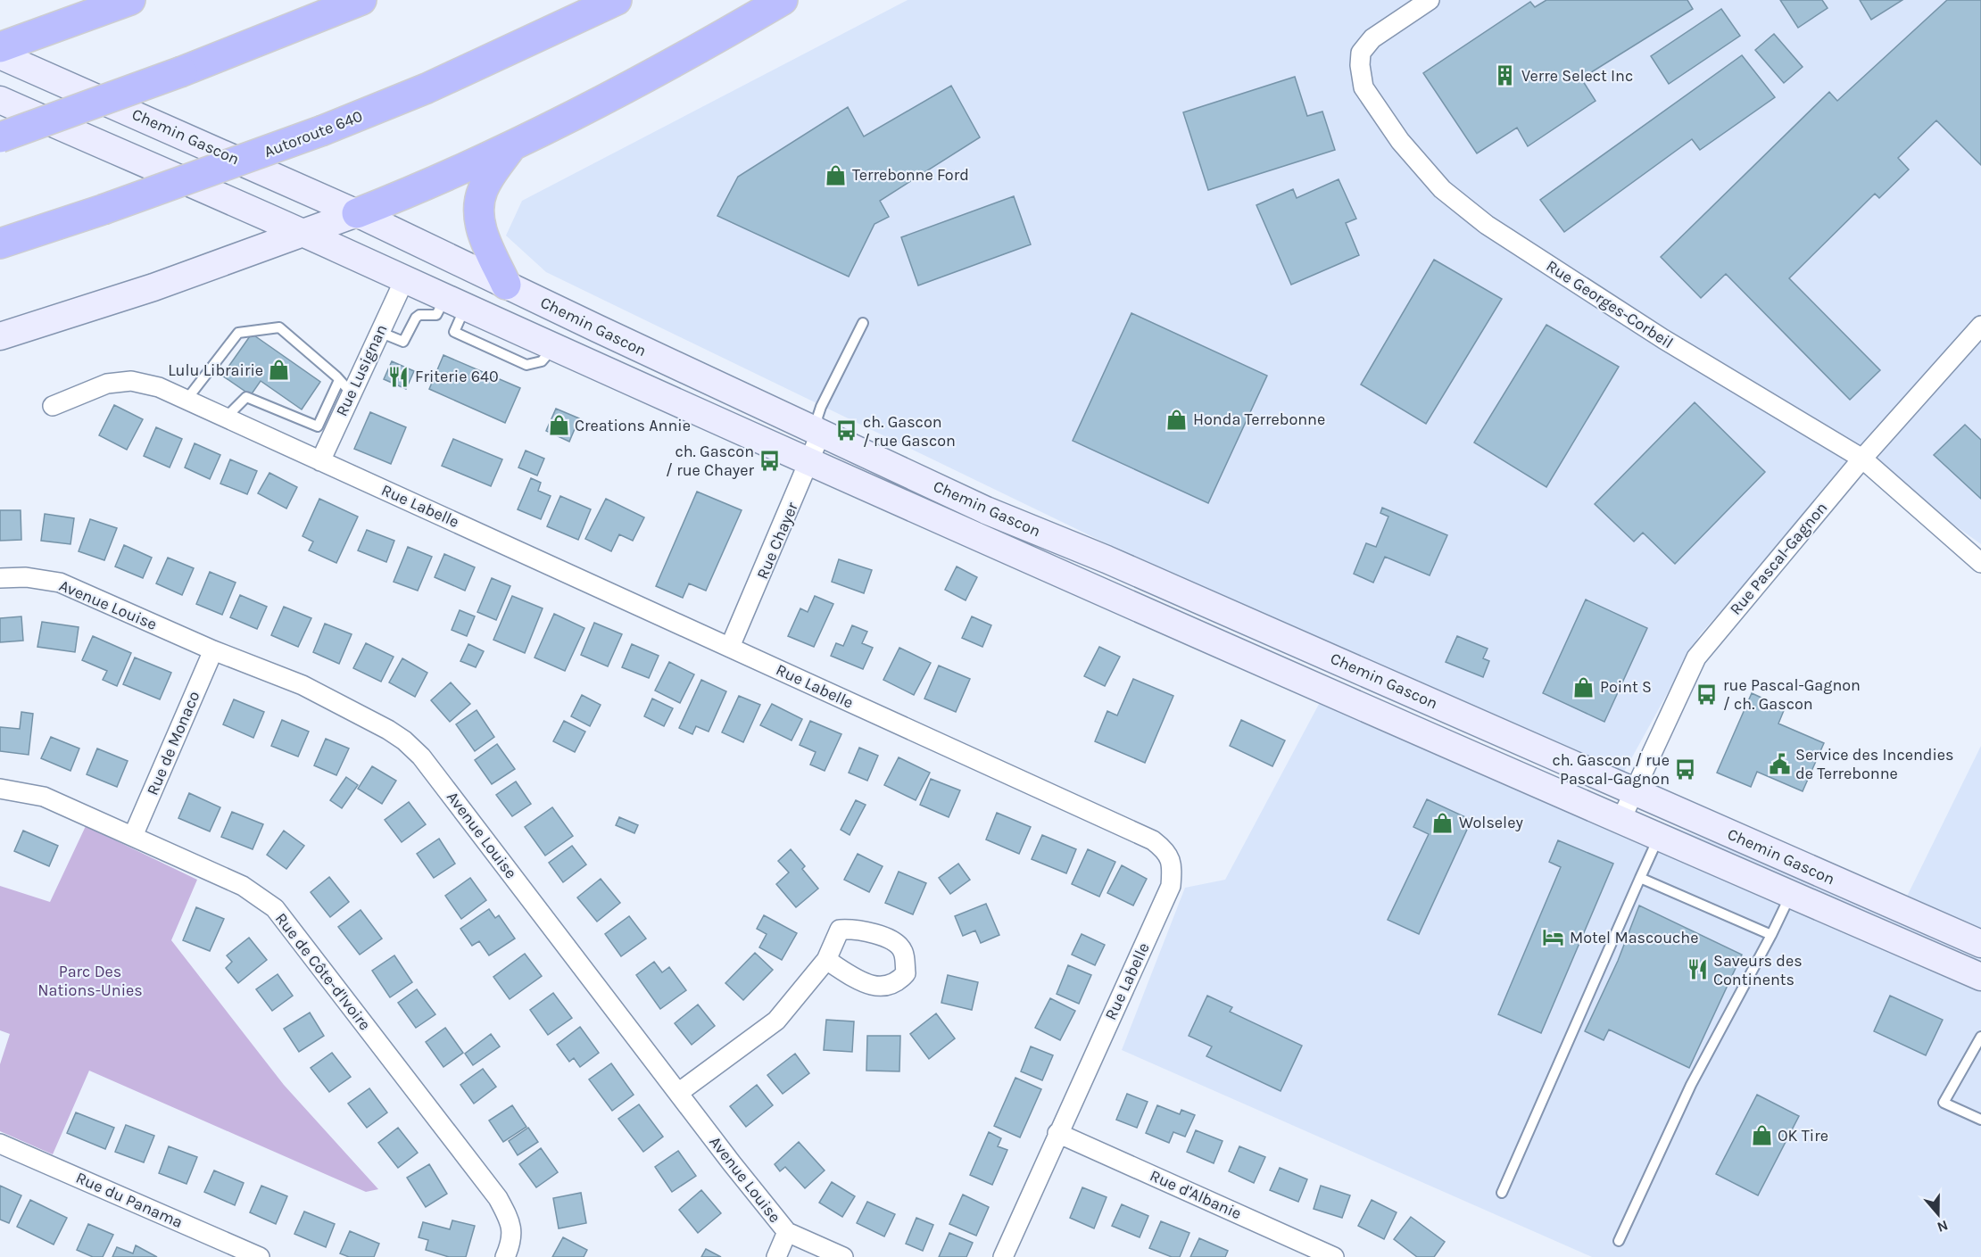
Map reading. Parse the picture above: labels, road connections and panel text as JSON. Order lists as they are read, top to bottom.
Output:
{
  "streets": {
    "highway": ["Autoroute 640"],
    "main road": ["Chemin Gascon"],
    "street": [
      "Rue Georges-Corbeil",
      "Rue Lusignan",
      "Rue Labelle",
      "Rue Chayer",
      "Rue Pascal-Gagnon",
      "Avenue Louise",
      "Rue de Monaco",
      "Rue de Côte-d'Ivoire",
      "Rue d'Albanie",
      "Rue du Panama"
    ]
  },
  "crossings": [
    ["Chemin Gascon", "Rue Lusignan"],
    ["Chemin Gascon", "Rue Chayer"],
    ["Chemin Gascon", "Rue Pascal-Gagnon"],
    ["Rue Georges-Corbeil", "Rue Pascal-Gagnon"],
    ["Rue Lusignan", "Rue Labelle"],
    ["Rue Labelle", "Rue Chayer"],
    ["Rue Labelle", "Rue d'Albanie"],
    ["Avenue Louise", "Rue de Monaco"],
    ["Rue de Monaco", "Rue de Côte-d'Ivoire"]
  ],
  "parks": ["Parc Des Nations-Unies"],
  "places": {
    "building": ["Verre Select Inc"],
    "shop": [
      "Terrebonne Ford",
      "Lulu Librairie",
      "Honda Terrebonne",
      "Creations Annie",
      "Point S",
      "Wolseley",
      "OK Tire"
    ],
    "restaurant": ["Friterie 640", "Saveurs des Continents"],
    "bus stop": [
      "ch. Gascon / rue Gascon",
      "ch. Gascon / rue Chayer",
      "rue Pascal-Gagnon / ch. Gascon",
      "ch. Gascon / rue Pascal-Gagnon"
    ],
    "public building": ["Service des Incendies de Terrebonne"],
    "hotel": ["Motel Mascouche"]
  },
  "north": "bottom"
}
